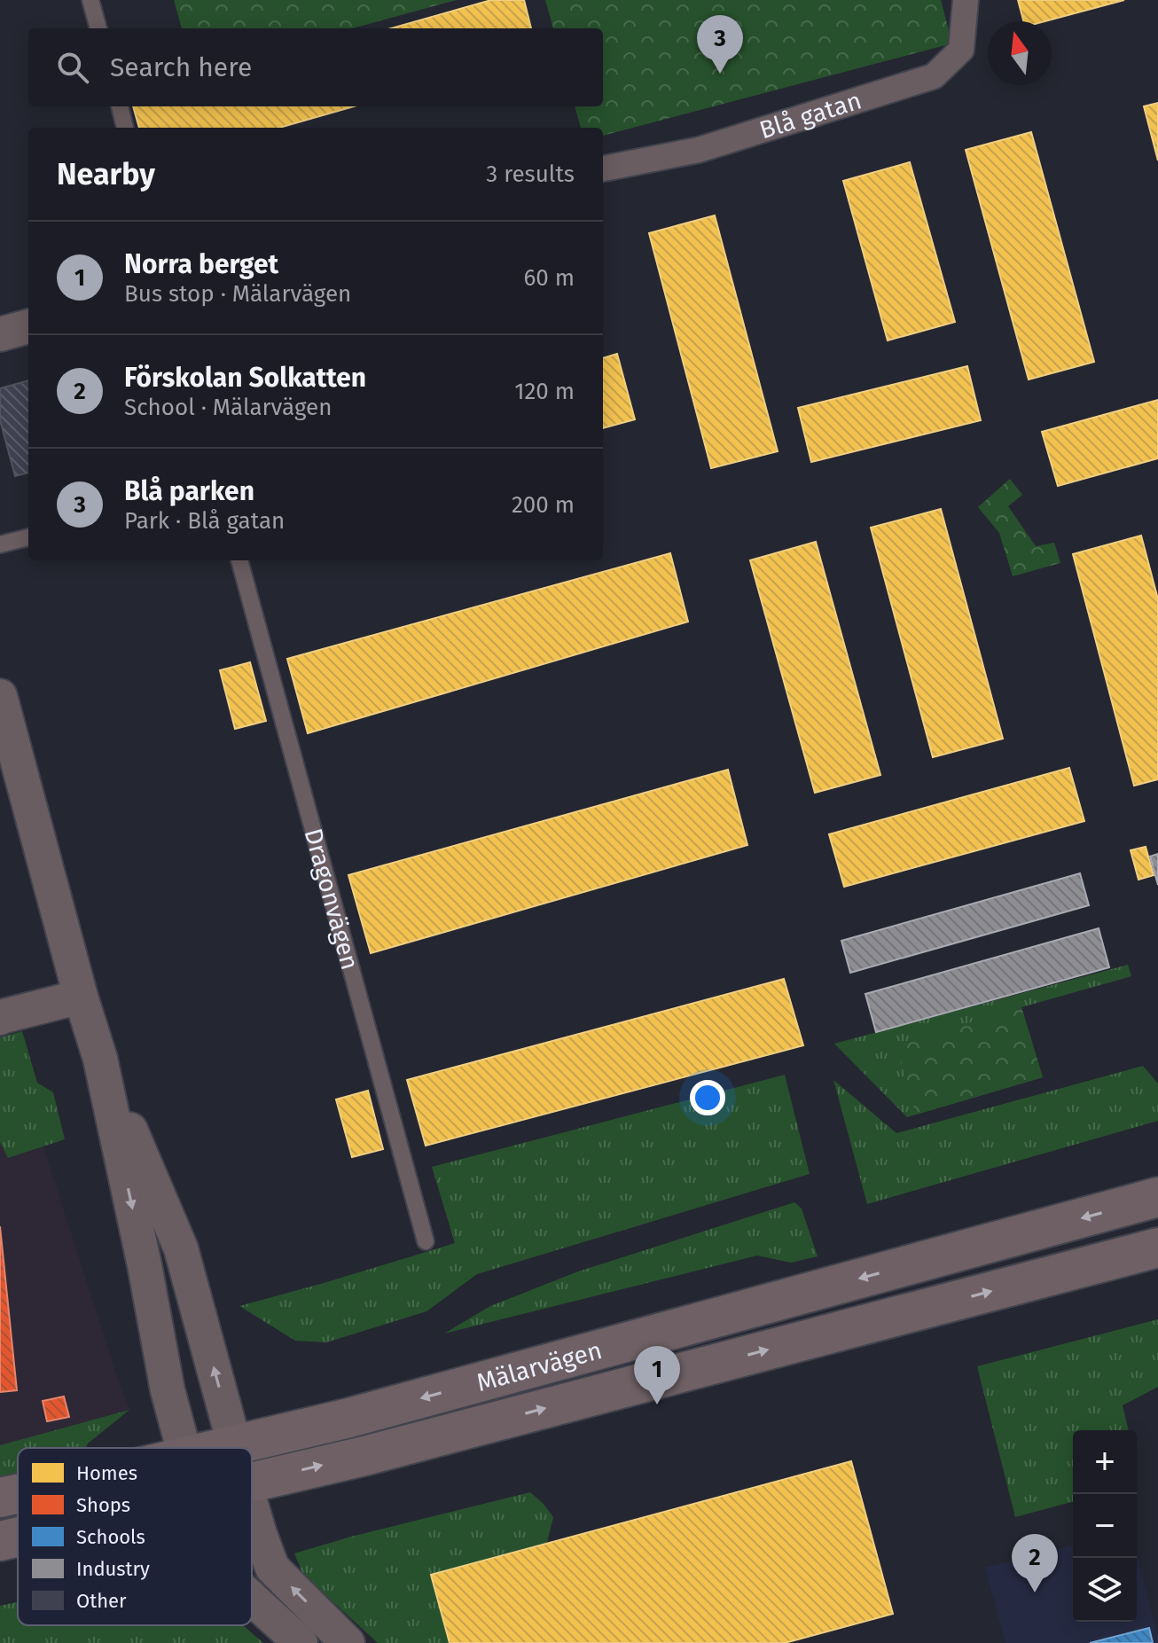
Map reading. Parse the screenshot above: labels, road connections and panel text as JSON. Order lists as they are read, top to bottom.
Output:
{
  "streets": {
    "main road": ["Mälarvägen"],
    "street": ["Blå gatan"],
    "lane": ["Dragonvägen"]
  },
  "legend": [
    "Homes",
    "Shops",
    "Schools",
    "Industry",
    "Other"
  ],
  "north": "top",
  "page": {
    "pins": ["3", "1", "2"],
    "search": "Search here",
    "heading": ["Nearby", "3 results"],
    "list": [
      {
        "mark": "1",
        "name": "Norra berget",
        "note": "Bus stop · Mälarvägen",
        "value": "60 m"
      },
      {
        "mark": "2",
        "name": "Förskolan Solkatten",
        "note": "School · Mälarvägen",
        "value": "120 m"
      },
      {
        "mark": "3",
        "name": "Blå parken",
        "note": "Park · Blå gatan",
        "value": "200 m"
      }
    ],
    "map_buttons": ["+", "−"]
  }
}
